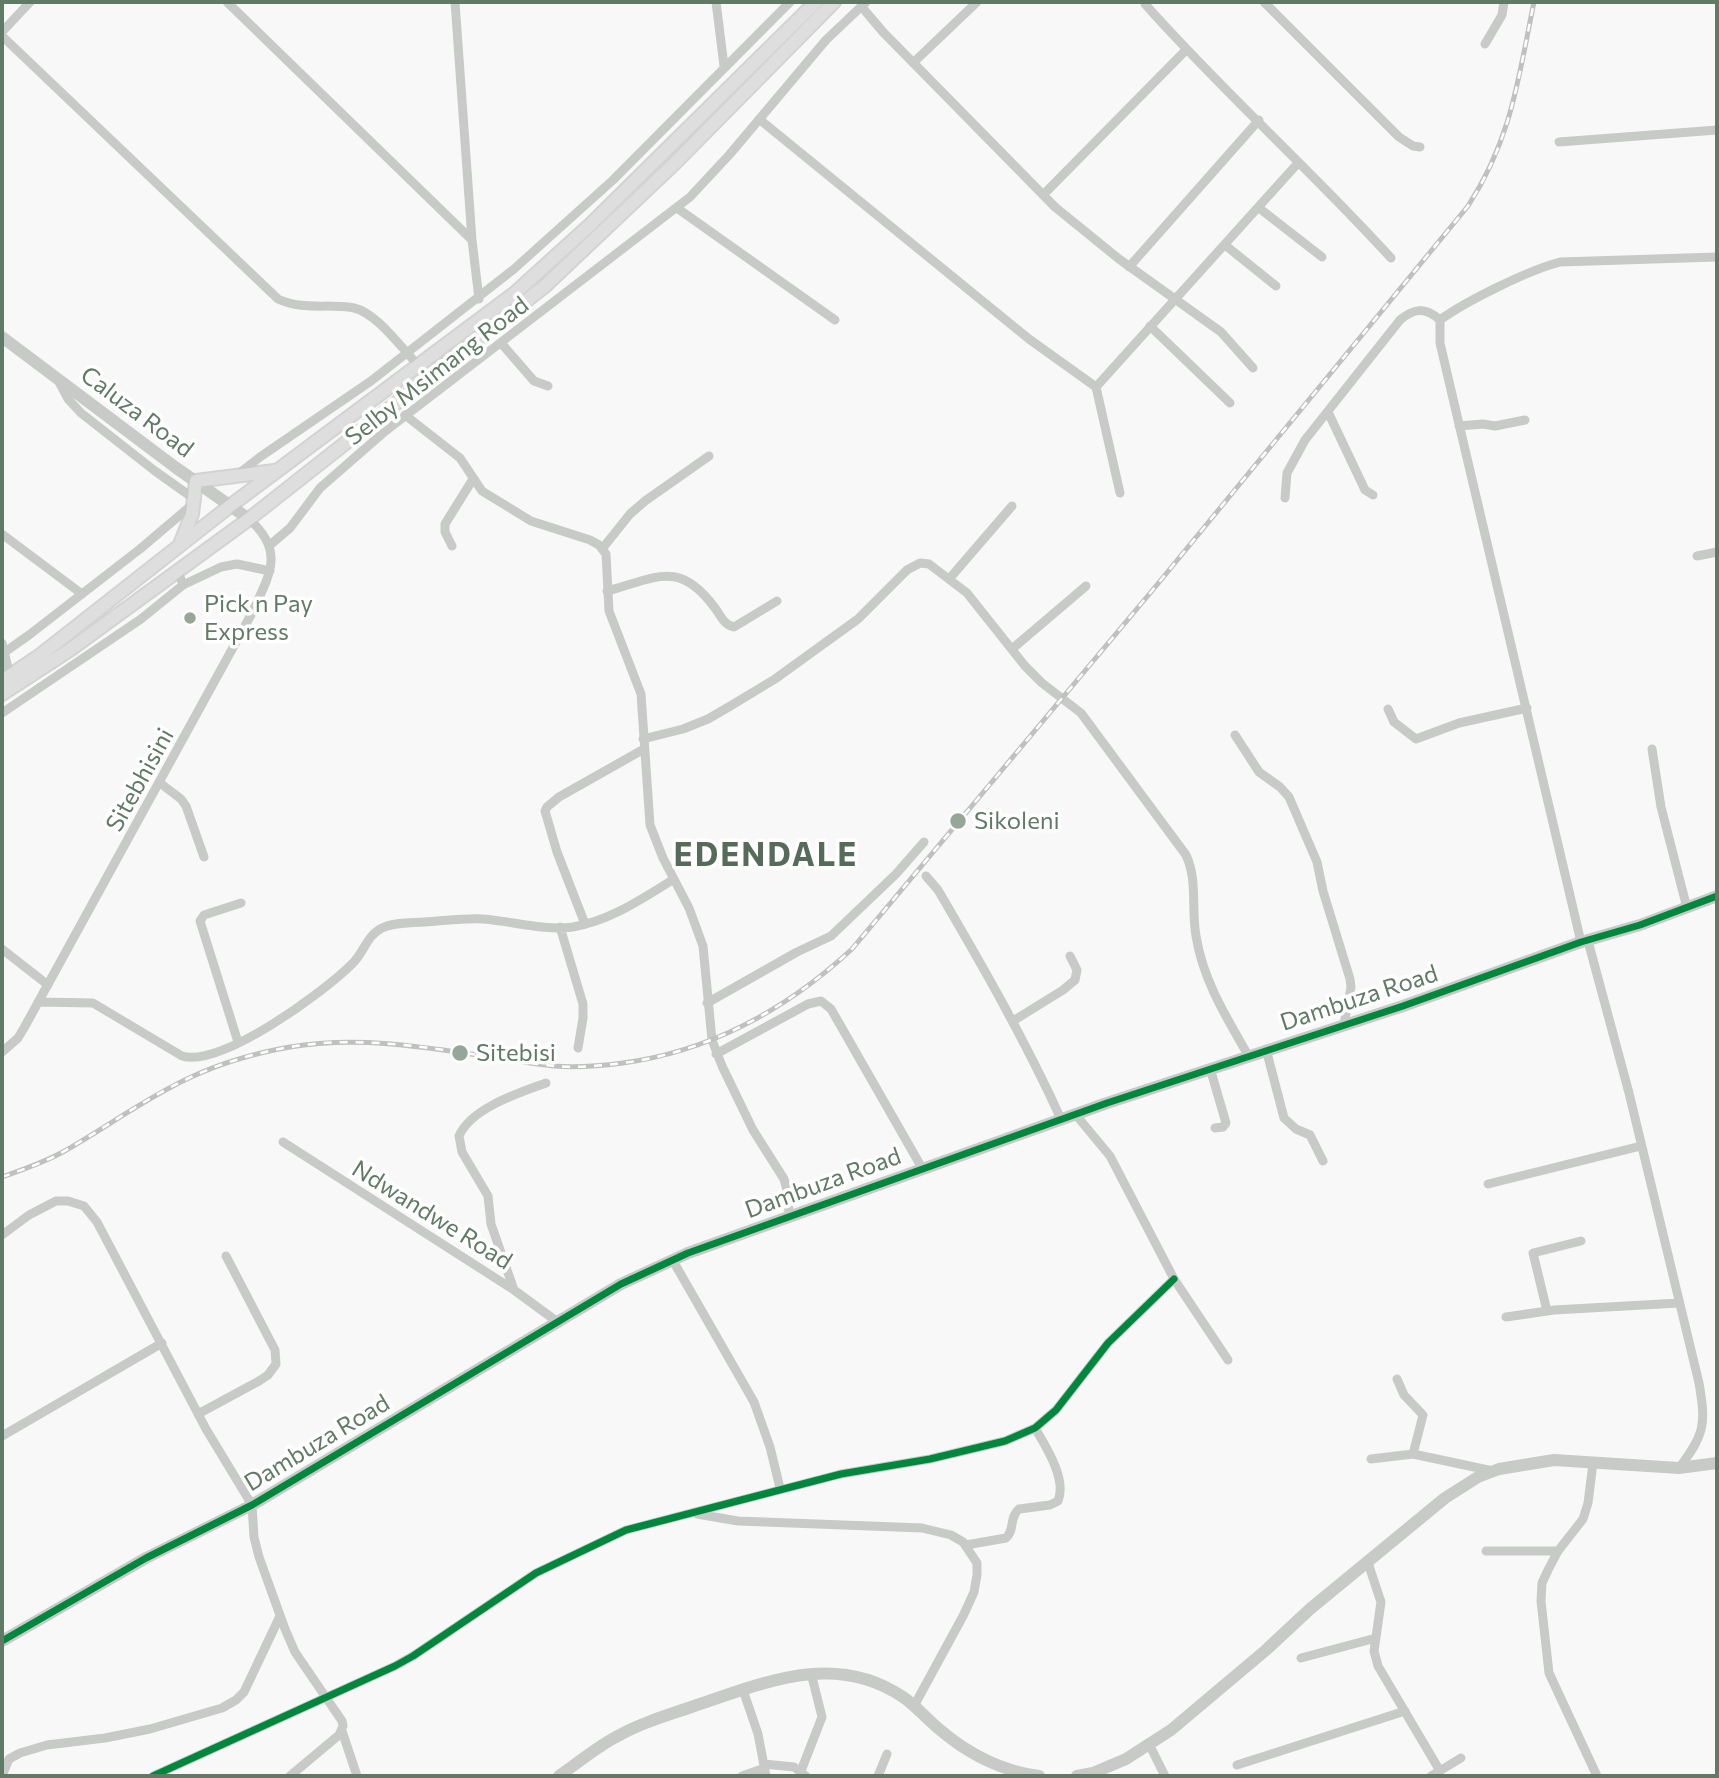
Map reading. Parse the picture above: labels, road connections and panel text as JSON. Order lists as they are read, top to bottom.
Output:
{
  "streets": {
    "main road": ["Selby Msimang Road"],
    "street": [
      "Caluza Road",
      "Sitebhisini",
      "Dambuza Road",
      "Ndwandwe Road"
    ]
  },
  "crossings": [
    ["Selby Msimang Road", "Caluza Road"],
    ["Dambuza Road", "Ndwandwe Road"]
  ],
  "districts": ["EDENDALE"],
  "places": ["Pick n Pay Express", "Sikoleni", "Sitebisi"]
}
